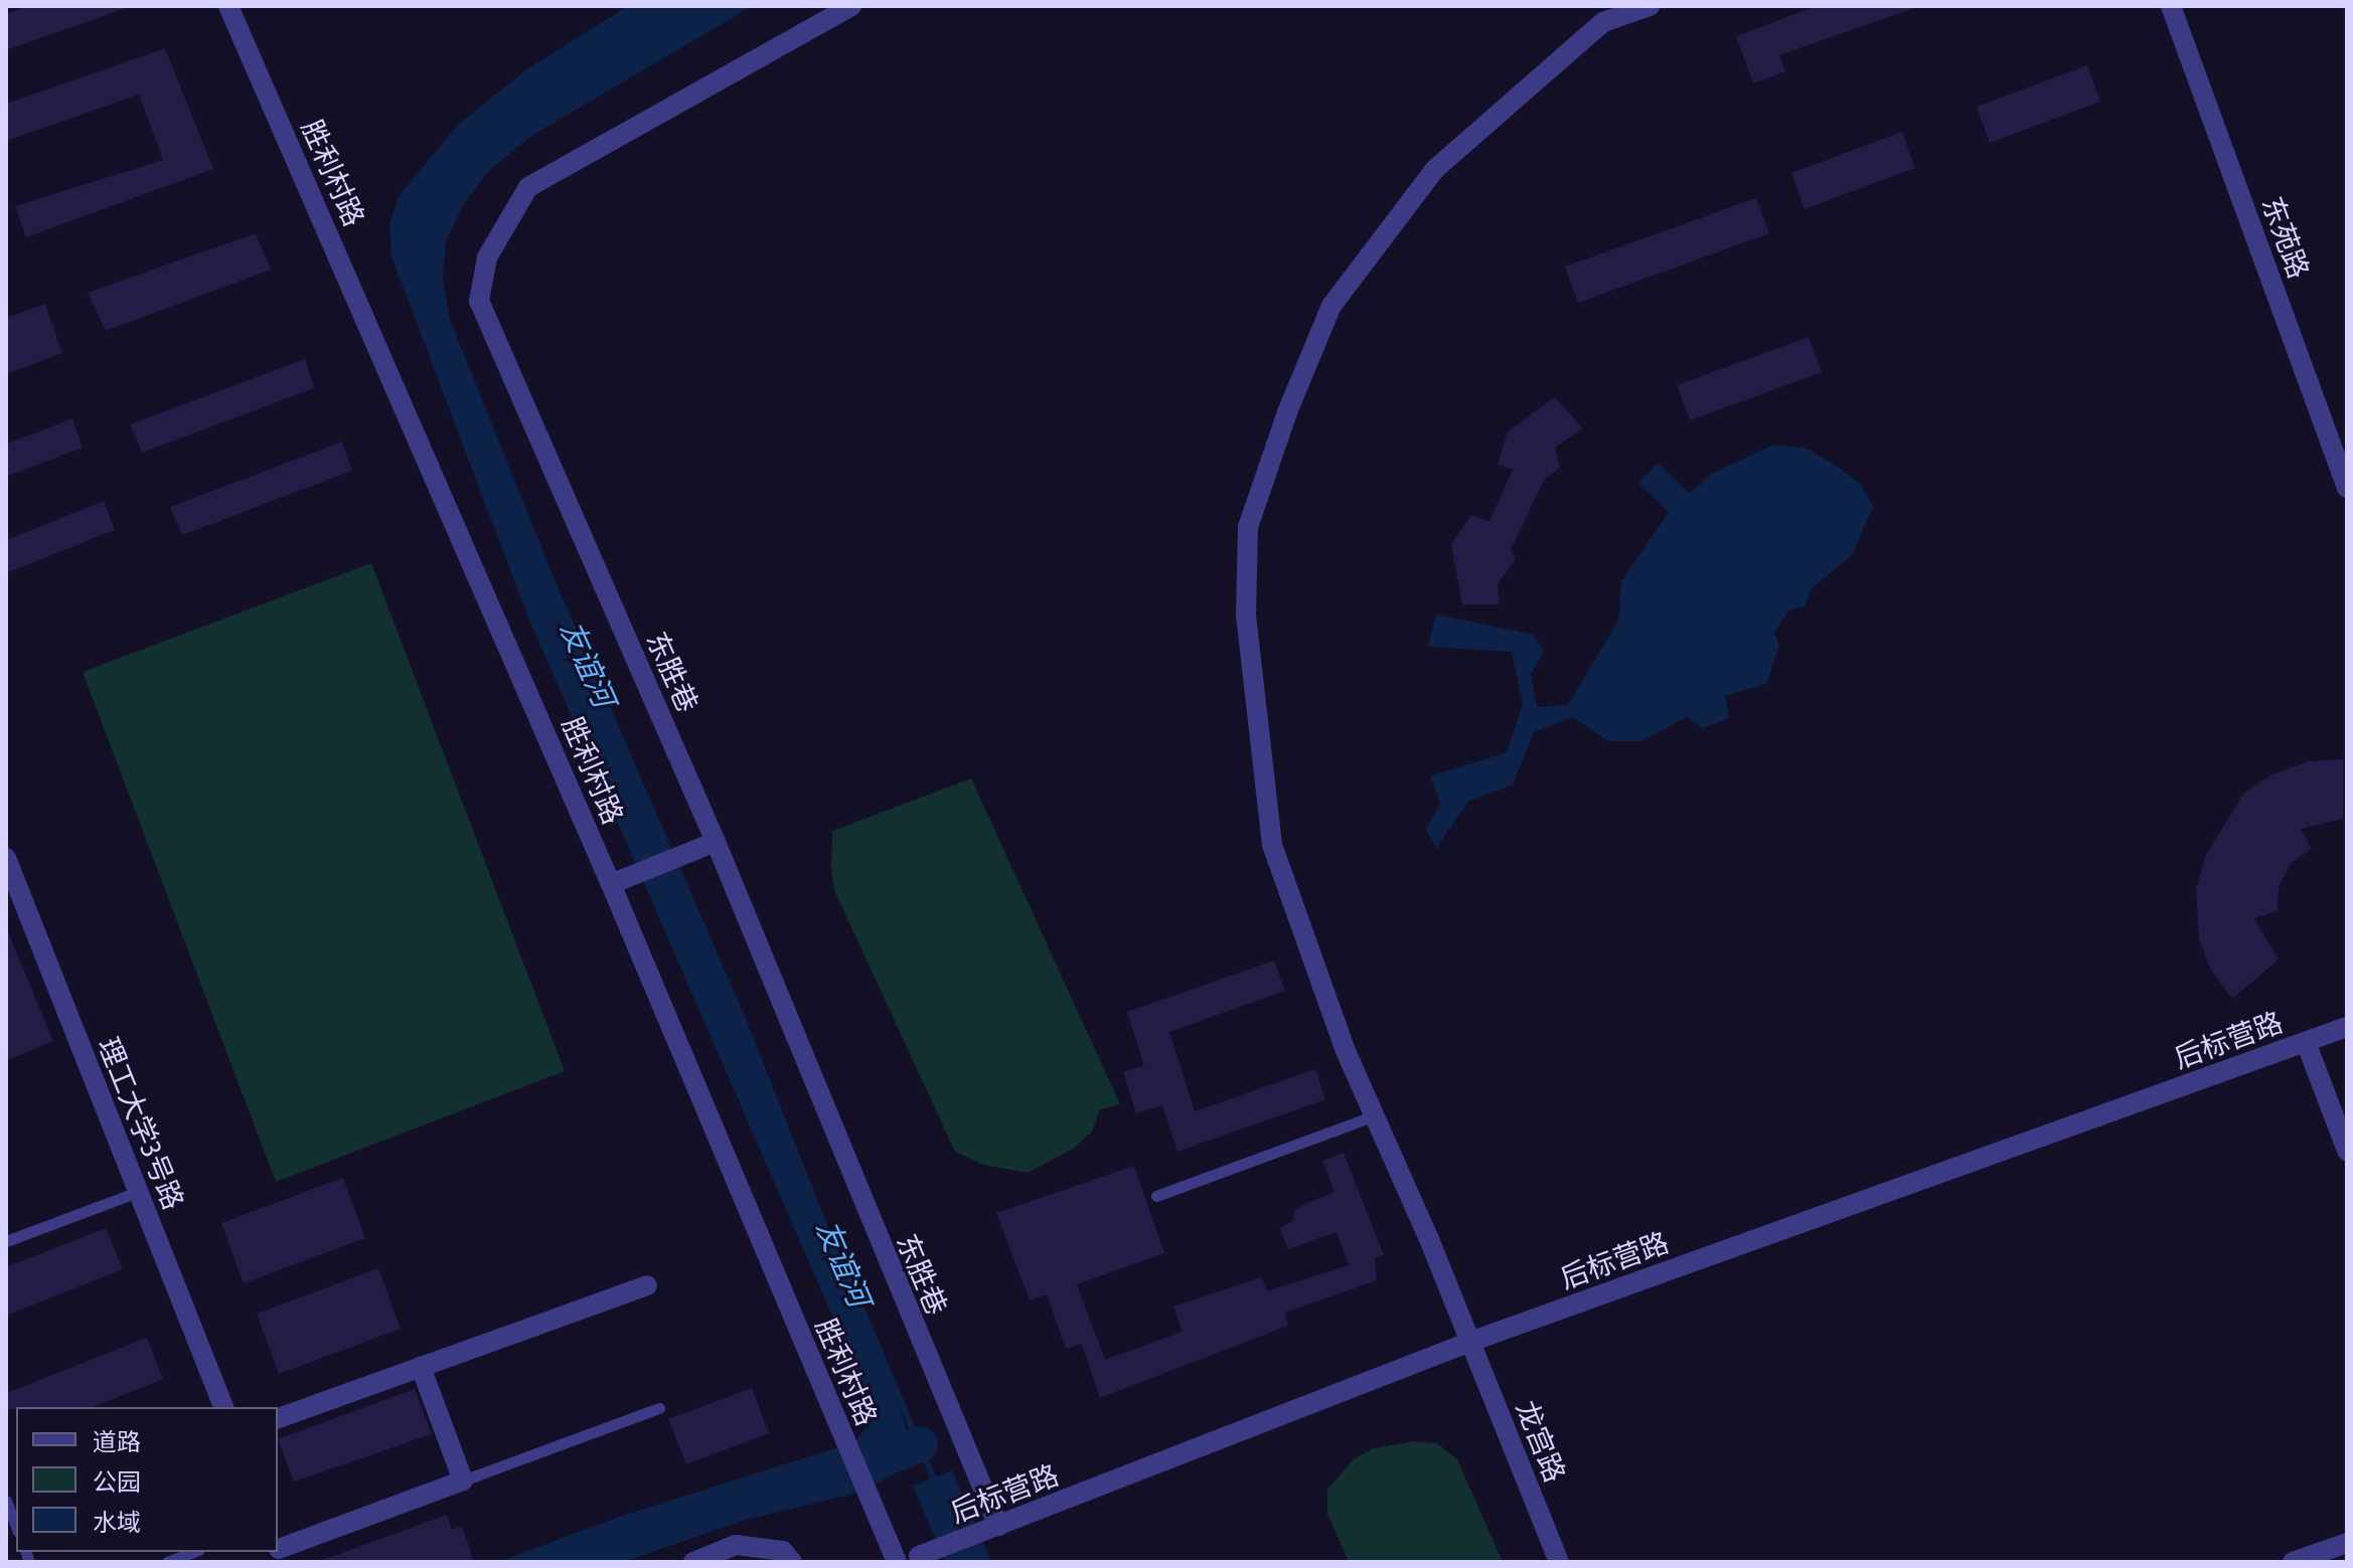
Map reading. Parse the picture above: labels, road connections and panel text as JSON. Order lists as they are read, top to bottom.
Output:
{
  "streets": {
    "street": [
      "胜利村路",
      "东苑路",
      "东胜巷",
      "后标营路",
      "理工大学3号路",
      "龙宫路"
    ]
  },
  "crossings": [
    ["东胜巷", "后标营路"],
    ["后标营路", "龙宫路"]
  ],
  "water": ["友谊河"],
  "legend": ["道路", "公园", "水域"]
}
